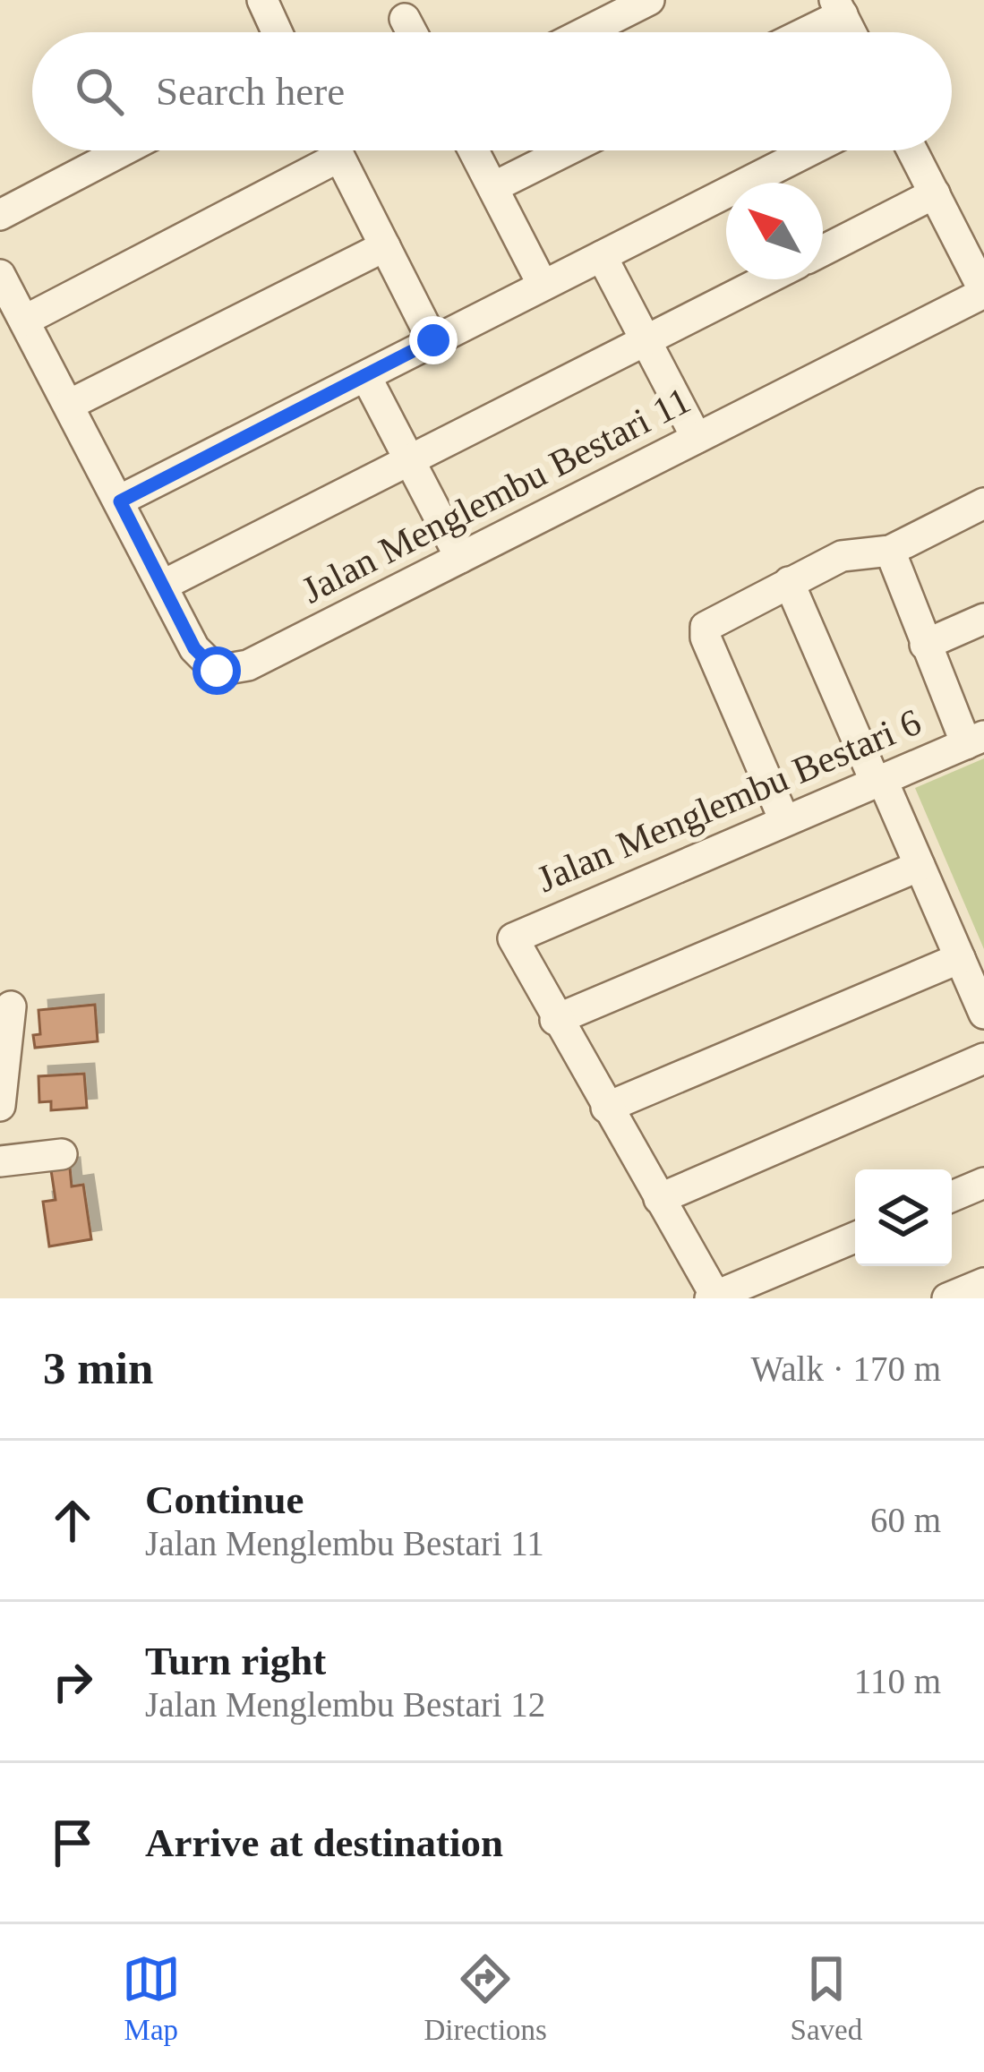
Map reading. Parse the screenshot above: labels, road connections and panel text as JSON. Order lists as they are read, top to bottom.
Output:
{
  "streets": {
    "street": ["Jalan Menglembu Bestari 11", "Jalan Menglembu Bestari 6"]
  },
  "north": "top left",
  "page": {
    "search": "Search here",
    "heading": ["3 min", "Walk · 170 m"],
    "list": [
      ["Continue", "Jalan Menglembu Bestari 11", "60 m"],
      ["Turn right", "Jalan Menglembu Bestari 12", "110 m"],
      "Arrive at destination"
    ],
    "nav": ["Map", "Directions", "Saved"]
  }
}
